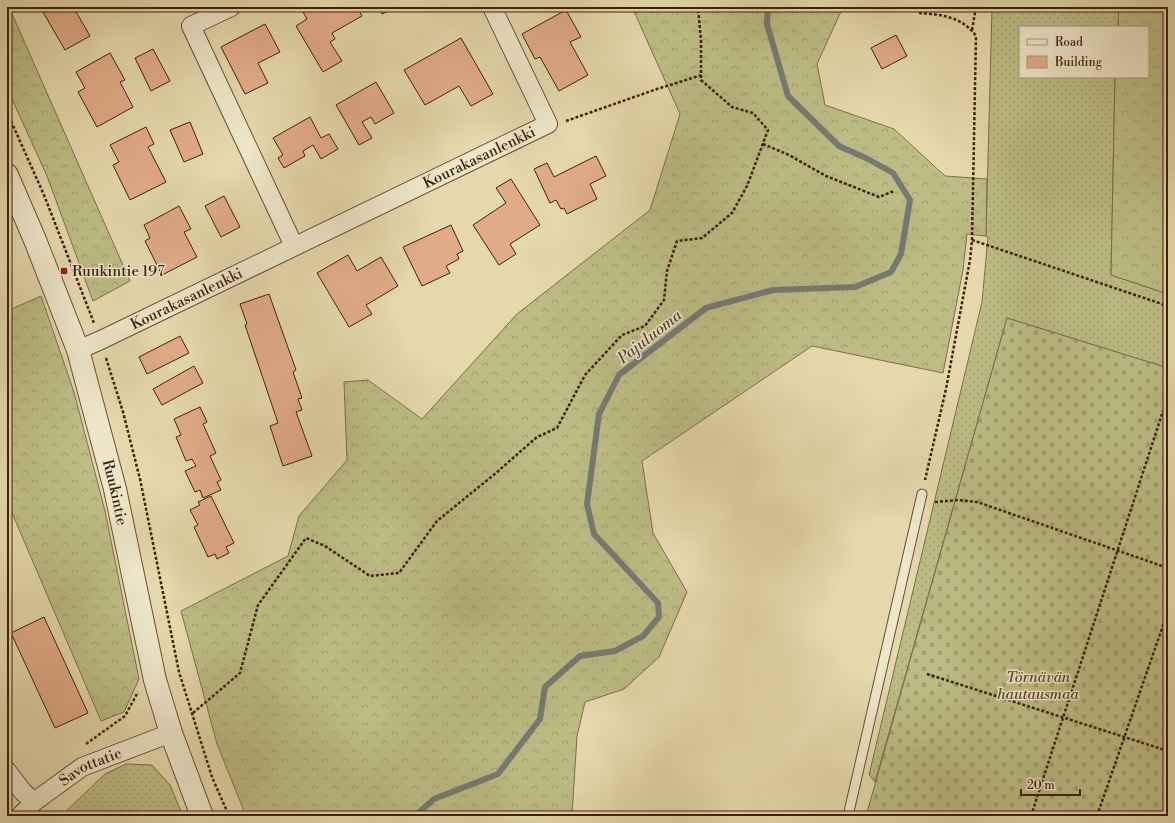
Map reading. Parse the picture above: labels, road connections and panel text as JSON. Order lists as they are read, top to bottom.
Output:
{
  "streets": {
    "street": ["Kourakasanlenkki", "Ruukintie", "Savottatie"]
  },
  "crossings": [
    ["Kourakasanlenkki", "Ruukintie"],
    ["Ruukintie", "Savottatie"]
  ],
  "water": ["Pajuluoma"],
  "parks": ["Törnävän hautausmaa"],
  "places": {
    "transit": ["Ruukintie 197"]
  },
  "legend": ["Road", "Building"],
  "scale_bar": "20 m"
}
